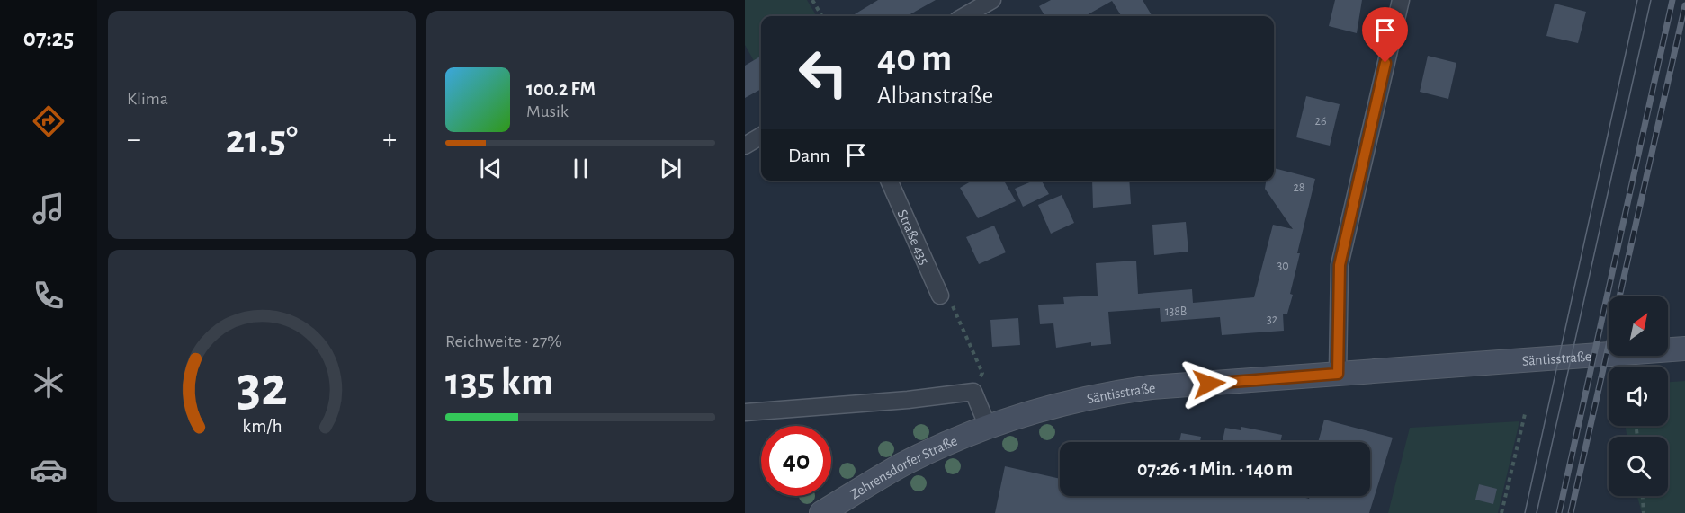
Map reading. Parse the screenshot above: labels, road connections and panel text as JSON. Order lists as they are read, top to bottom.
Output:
{
  "streets": {
    "street": ["Straße 435", "Säntisstraße", "Zehrensdorfer Straße"]
  },
  "crossings": [
    ["Säntisstraße", "Zehrensdorfer Straße"]
  ],
  "house_numbers": [
    "26",
    "28",
    "30",
    "138B",
    "32"
  ],
  "north": "top right",
  "page": {
    "tabs": "07:25",
    "tile": [
      "Klima",
      ["Reichweite · 27%", "135 km"]
    ],
    "turn": ["40 m", "Albanstraße"],
    "song": ["100.2 FM", "Musik"],
    "heat": ["−", "21.5°", "+"],
    "then": "Dann",
    "limit": "40",
    "trip": "07:26 · 1 Min. · 140 m",
    "gauge": ["32", "km/h"]
  }
}
